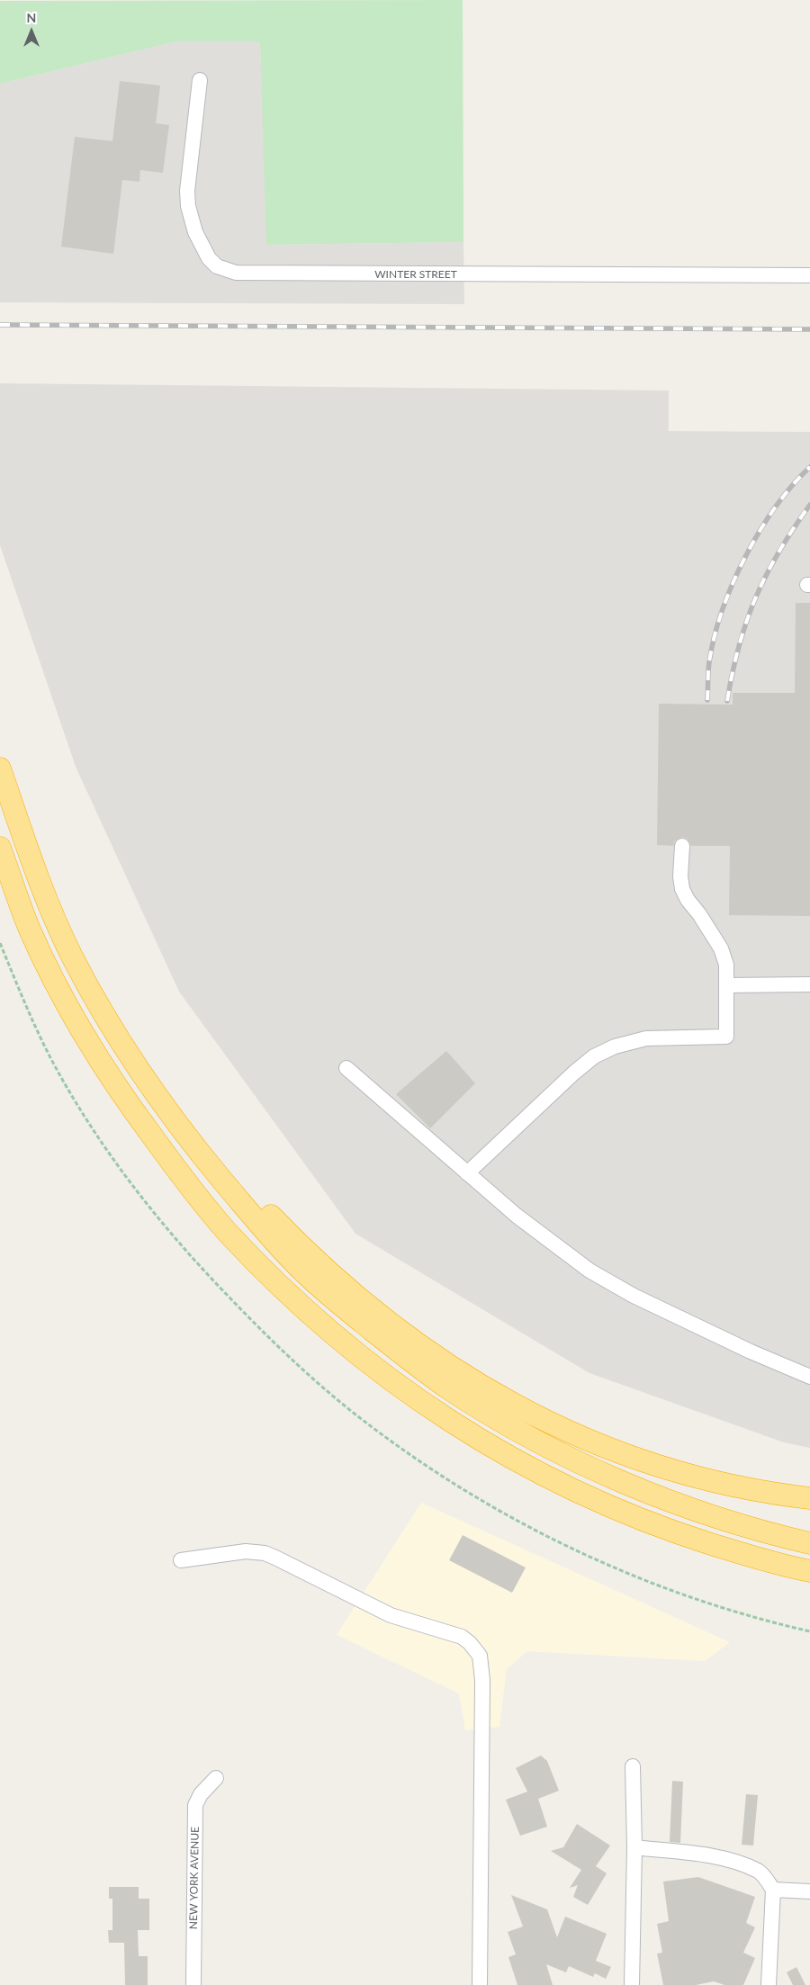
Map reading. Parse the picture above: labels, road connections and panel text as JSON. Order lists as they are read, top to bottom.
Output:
{
  "streets": {
    "street": ["WINTER STREET", "NEW YORK AVENUE"]
  },
  "north": "top"
}
